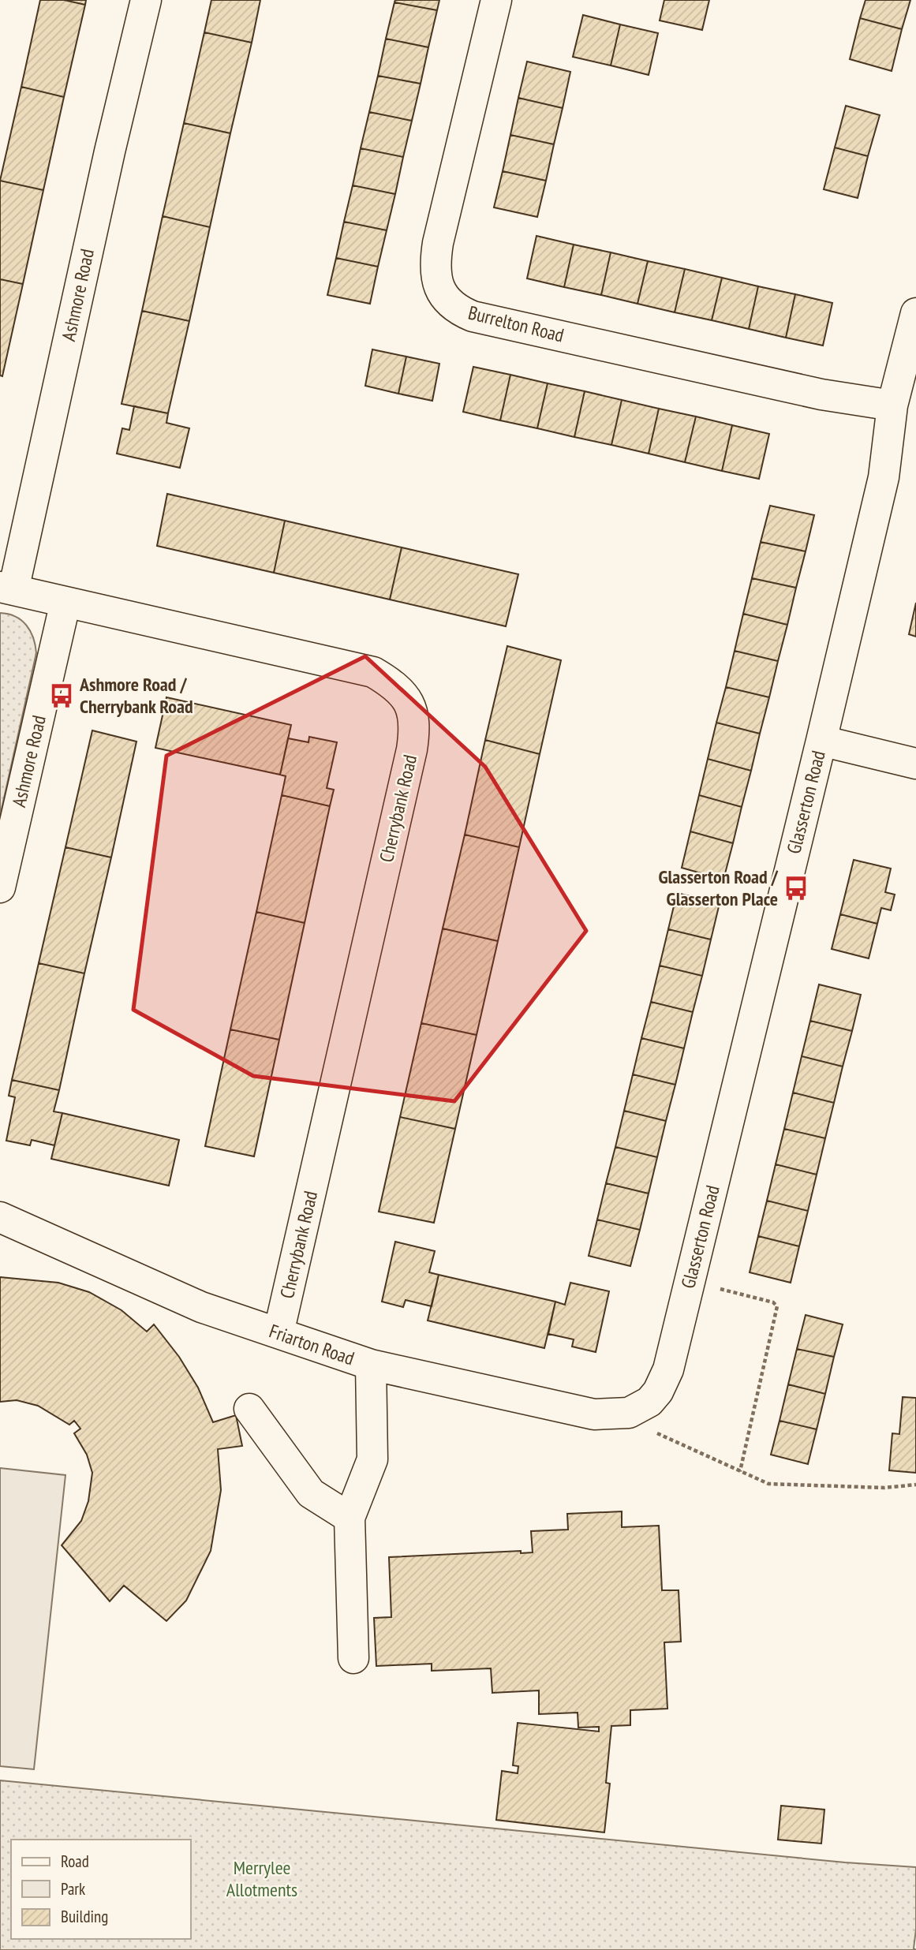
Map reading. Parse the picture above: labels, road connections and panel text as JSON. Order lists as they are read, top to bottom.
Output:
{
  "streets": {
    "street": [
      "Ashmore Road",
      "Burrelton Road",
      "Glasserton Road",
      "Cherrybank Road",
      "Friarton Road"
    ]
  },
  "crossings": [
    ["Ashmore Road", "Cherrybank Road"],
    ["Burrelton Road", "Glasserton Road"],
    ["Glasserton Road", "Friarton Road"],
    ["Cherrybank Road", "Friarton Road"]
  ],
  "parks": ["Merrylee Allotments"],
  "places": {
    "bus stop": ["Ashmore Road / Cherrybank Road", "Glasserton Road / Glasserton Place"]
  },
  "legend": ["Road", "Park", "Building"]
}
